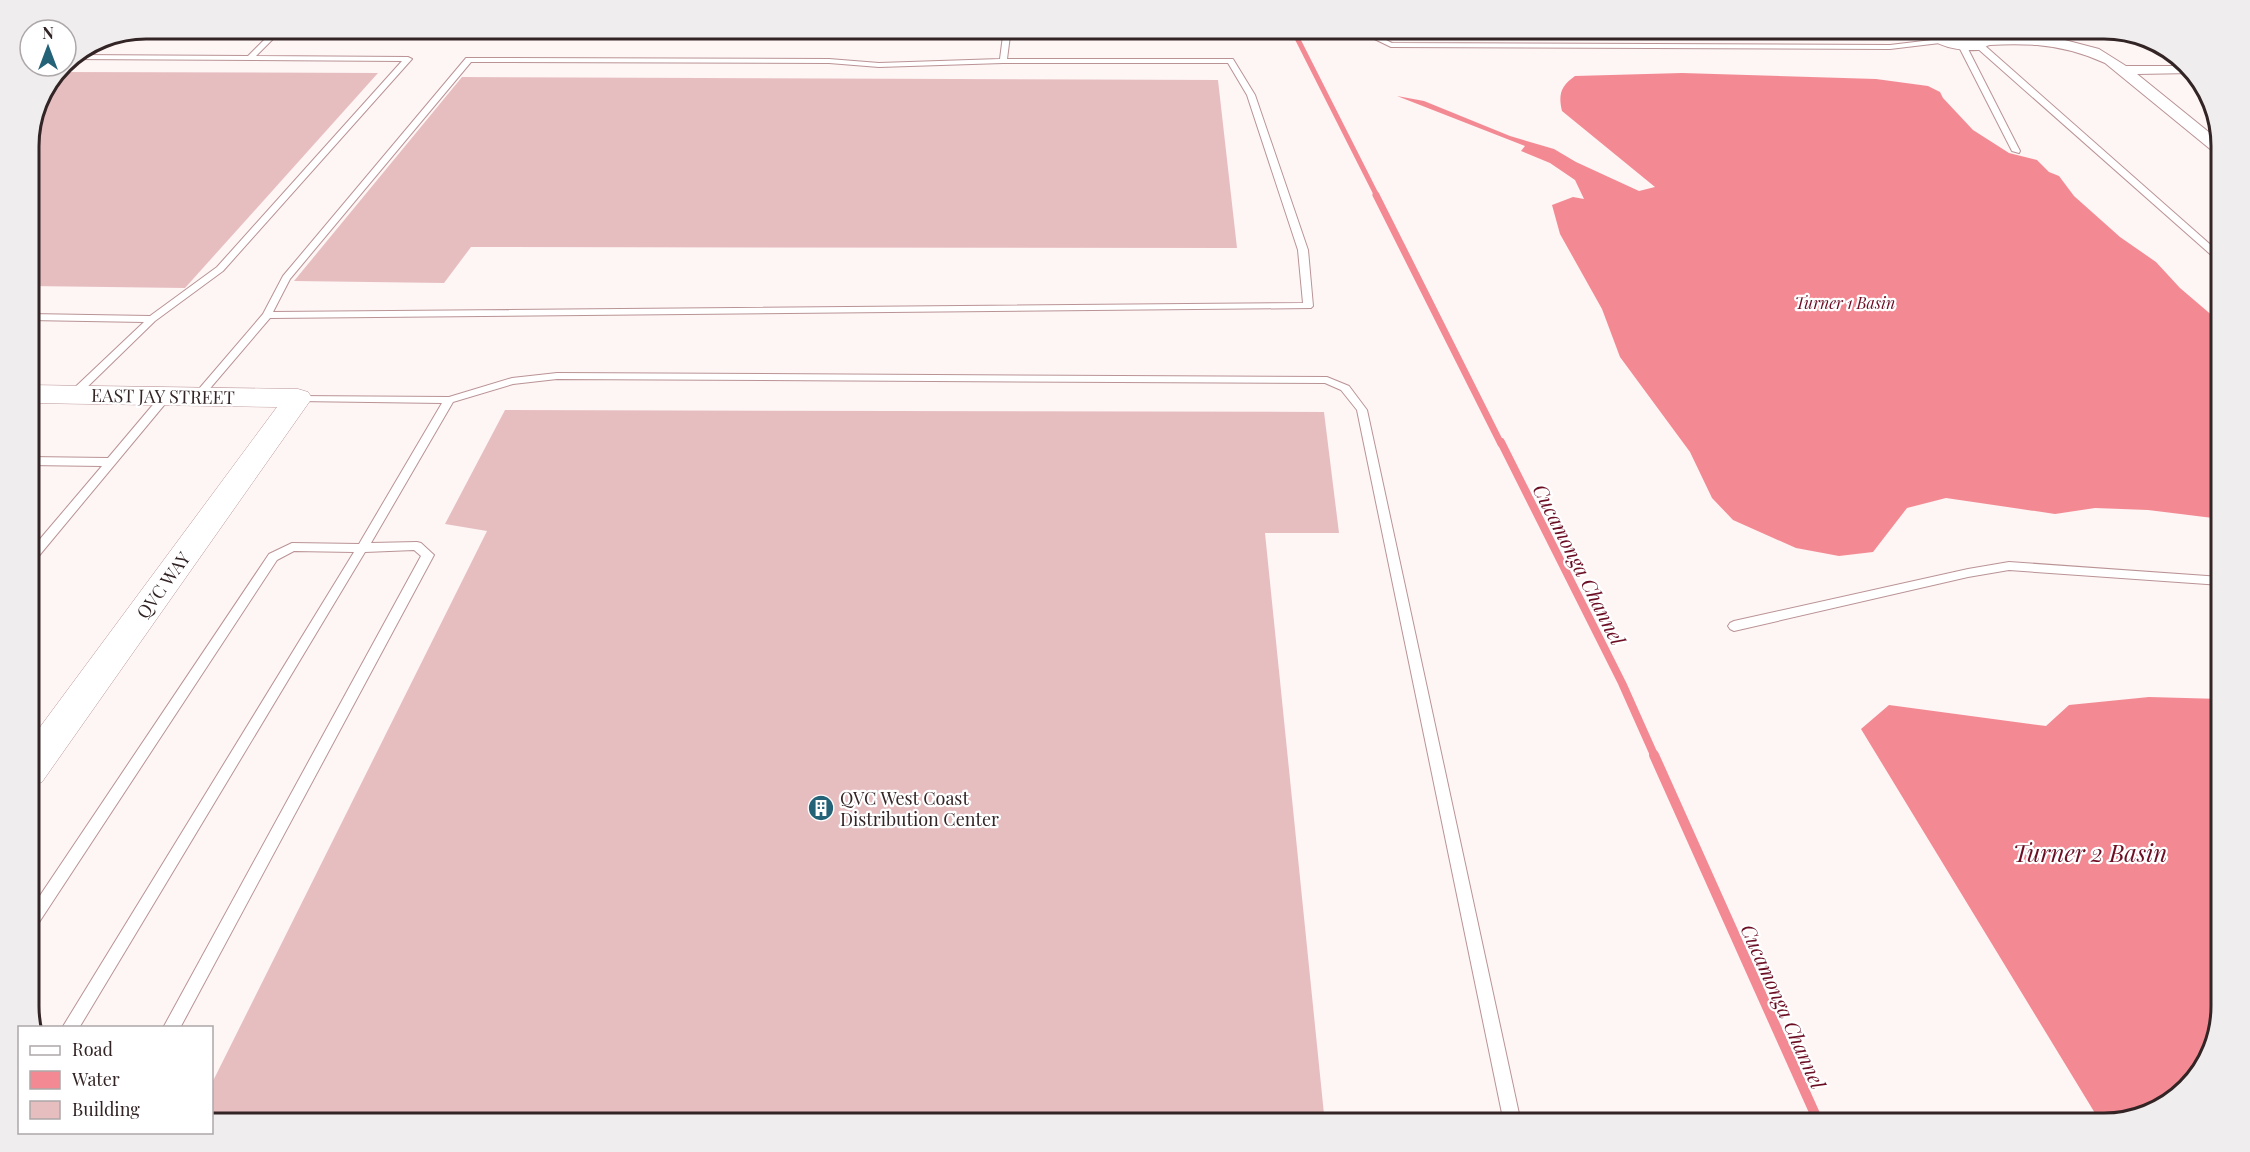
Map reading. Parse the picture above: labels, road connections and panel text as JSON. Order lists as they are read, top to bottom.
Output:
{
  "streets": {
    "street": ["EAST JAY STREET", "QVC WAY"]
  },
  "crossings": [
    ["EAST JAY STREET", "QVC WAY"]
  ],
  "water": ["Turner 1 Basin", "Cucamonga Channel", "Turner 2 Basin"],
  "places": {
    "building": ["QVC West Coast Distribution Center"]
  },
  "legend": ["Road", "Water", "Building"],
  "north": "top"
}
